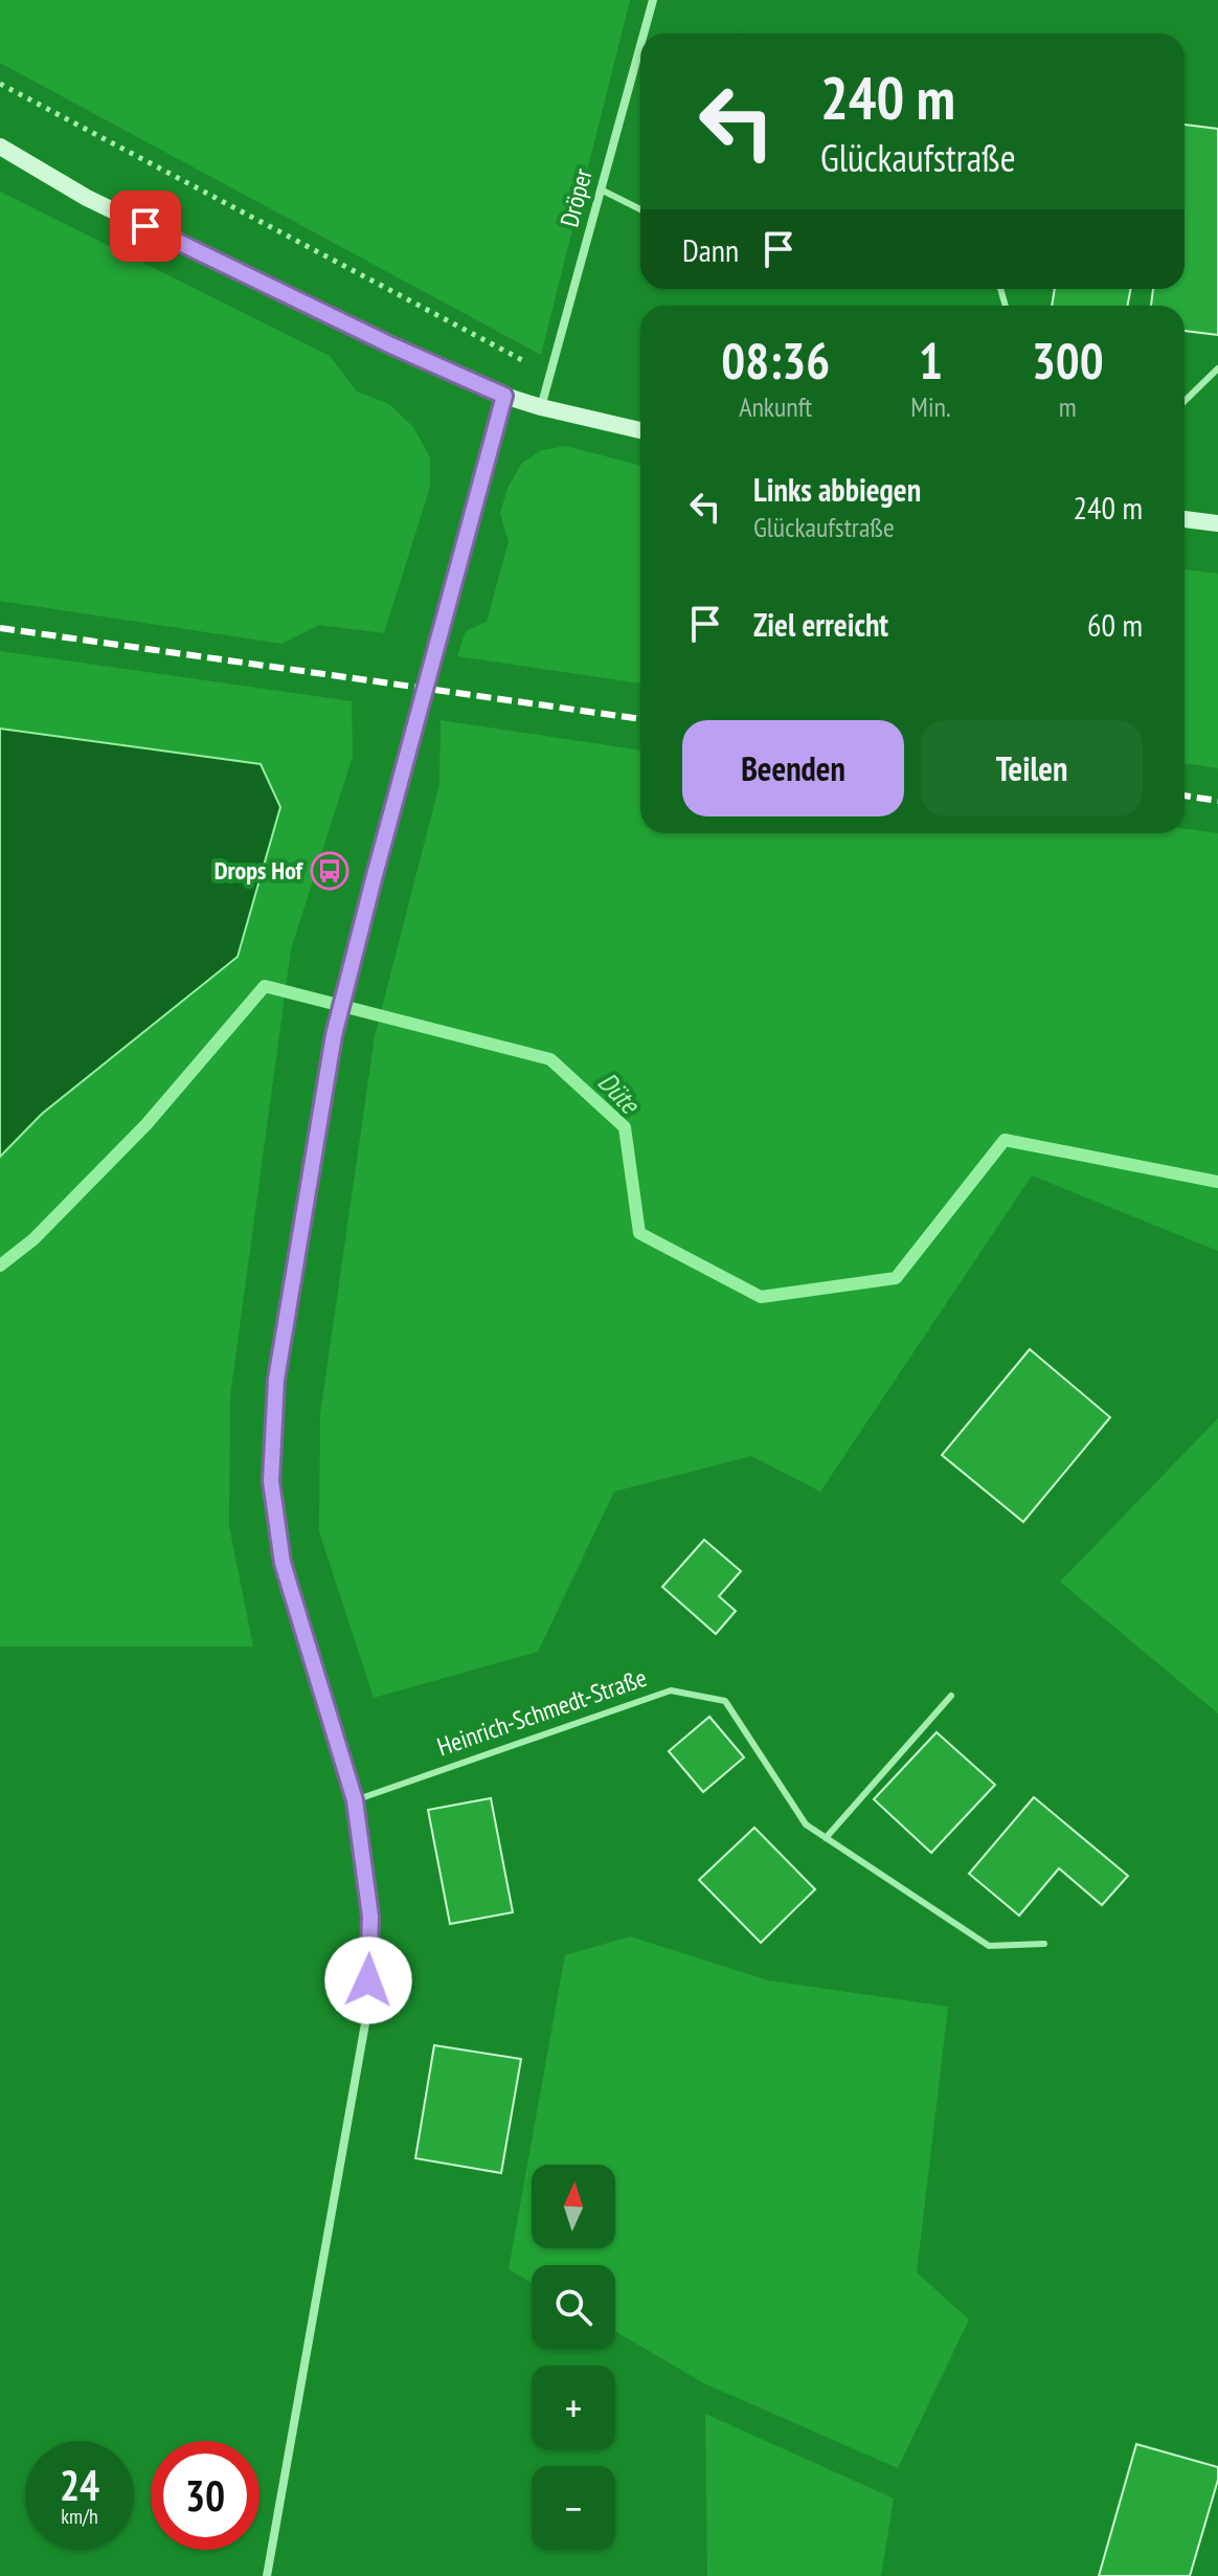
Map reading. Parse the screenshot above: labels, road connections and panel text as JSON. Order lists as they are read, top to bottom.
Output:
{
  "streets": {
    "street": ["Dröper"],
    "lane": ["Heinrich-Schmedt-Straße"]
  },
  "water": ["Düte"],
  "places": {
    "bus stop": ["Drops Hof"]
  },
  "north": "top",
  "page": {
    "turn": ["240 m", "Glückaufstraße"],
    "then": "Dann",
    "eta": [
      "08:36",
      "Ankunft",
      "1",
      "Min.",
      "300",
      "m"
    ],
    "list": [
      {
        "name": "Links abbiegen",
        "note": "Glückaufstraße",
        "value": "240 m"
      },
      {
        "name": "Ziel erreicht",
        "value": "60 m"
      }
    ],
    "buttons": ["Beenden", "Teilen"],
    "map_buttons": ["+", "−"],
    "speed": "24 km/h",
    "limit": "30"
  }
}
